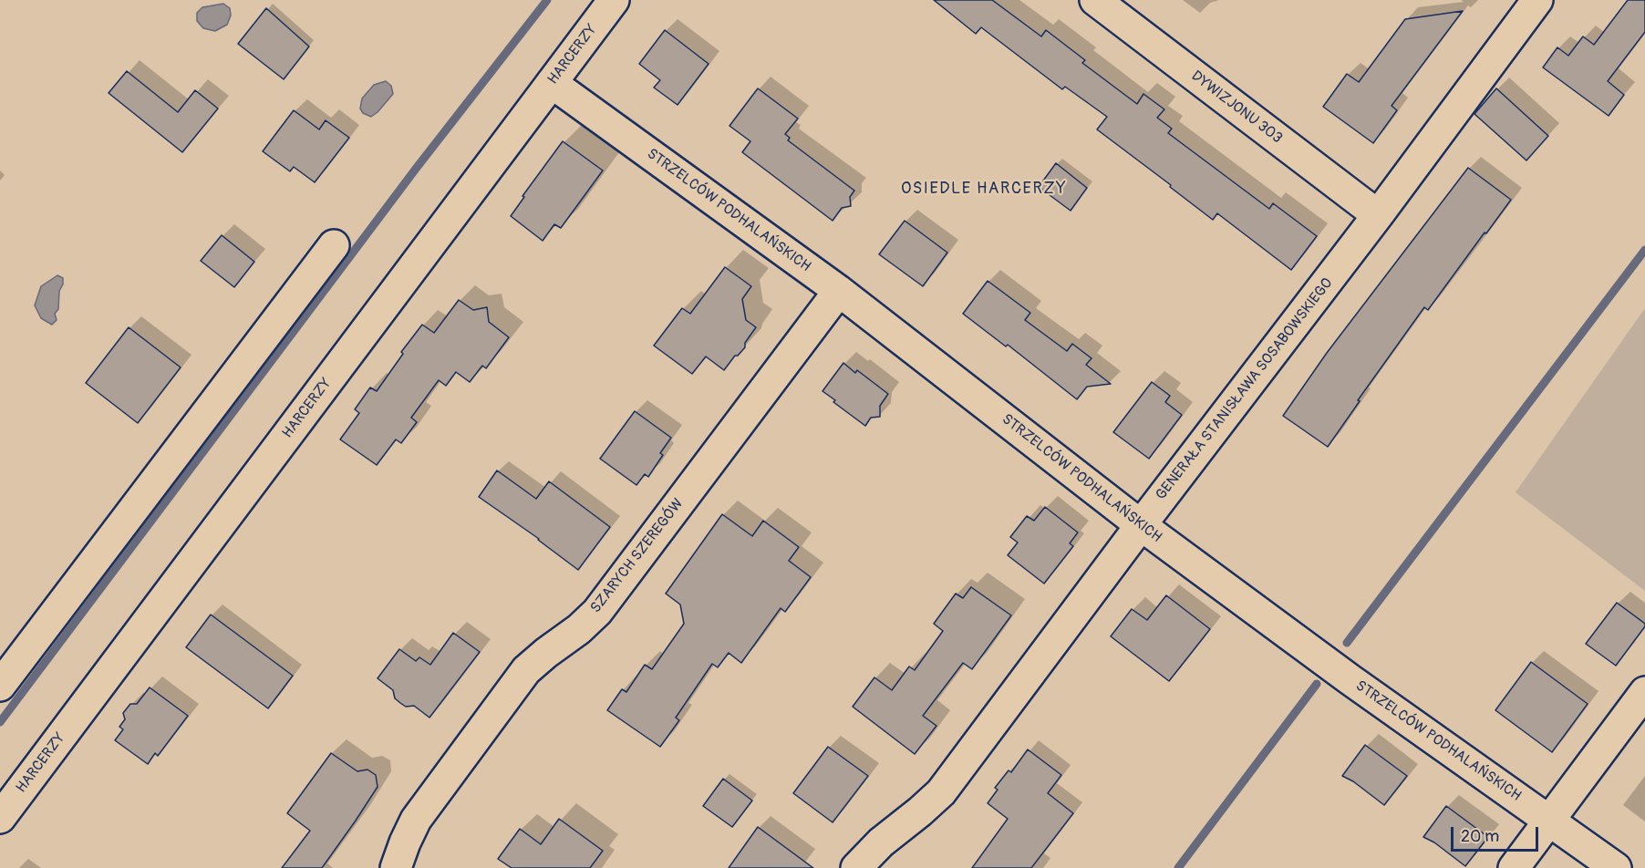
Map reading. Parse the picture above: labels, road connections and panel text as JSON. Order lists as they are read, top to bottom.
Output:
{
  "streets": {
    "street": [
      "HARCERZY",
      "DYWIZJONU 303",
      "STRZELCÓW PODHALAŃSKICH",
      "GENERAŁA STANISŁAWA SOSABOWSKIEGO",
      "SZARYCH SZEREGÓW"
    ]
  },
  "crossings": [
    ["HARCERZY", "STRZELCÓW PODHALAŃSKICH"],
    ["DYWIZJONU 303", "GENERAŁA STANISŁAWA SOSABOWSKIEGO"],
    ["STRZELCÓW PODHALAŃSKICH", "GENERAŁA STANISŁAWA SOSABOWSKIEGO"],
    ["STRZELCÓW PODHALAŃSKICH", "SZARYCH SZEREGÓW"]
  ],
  "districts": ["OSIEDLE HARCERZY"],
  "scale_bar": "20 m"
}
